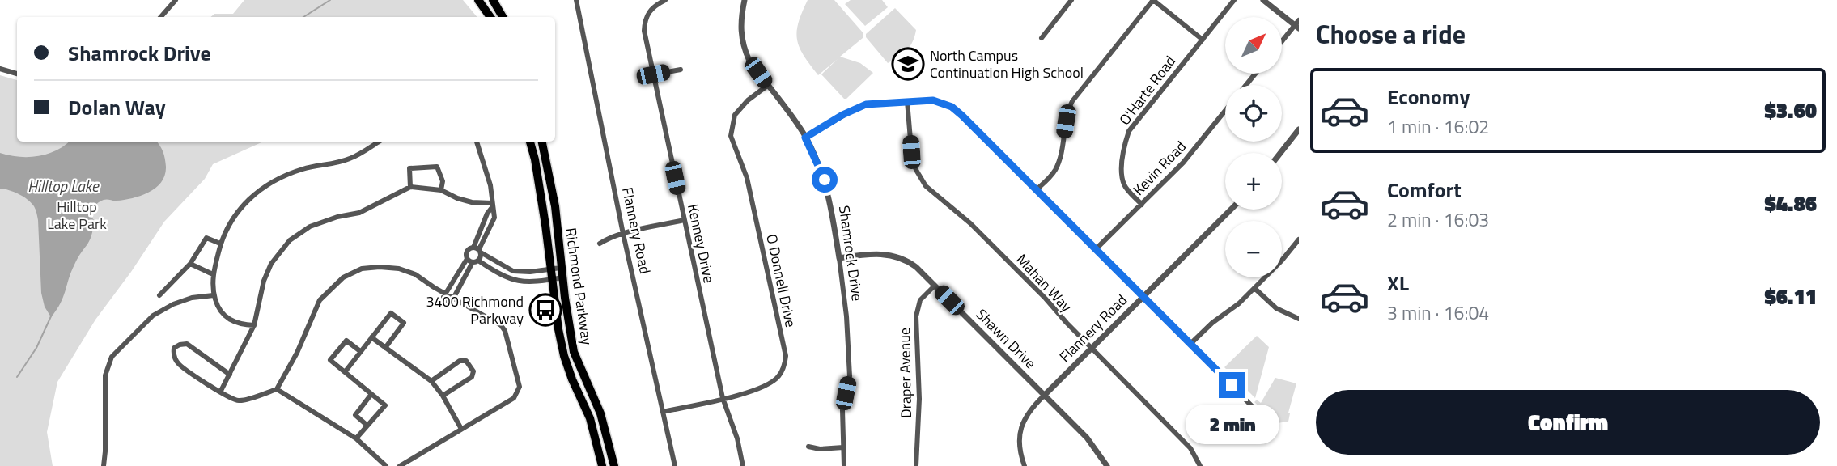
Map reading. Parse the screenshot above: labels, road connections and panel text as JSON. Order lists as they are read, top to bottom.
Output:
{
  "streets": {
    "highway": ["Richmond Parkway"],
    "street": [
      "O'Harte Road",
      "Kevin Road",
      "Flannery Road",
      "Kenney Drive",
      "Shamrock Drive",
      "O Donnell Drive",
      "Mahan Way",
      "Shawn Drive",
      "Draper Avenue"
    ]
  },
  "crossings": [
    ["O'Harte Road", "Kevin Road"],
    ["Flannery Road", "O Donnell Drive"],
    ["Flannery Road", "Mahan Way"],
    ["Flannery Road", "Shawn Drive"],
    ["Kenney Drive", "O Donnell Drive"],
    ["Shamrock Drive", "O Donnell Drive"],
    ["Shamrock Drive", "Shawn Drive"],
    ["Shawn Drive", "Draper Avenue"]
  ],
  "water": ["Hilltop Lake"],
  "parks": ["Hilltop Lake Park"],
  "places": {
    "school or university": ["North Campus Continuation High School"],
    "bus stop": ["3400 Richmond Parkway"]
  },
  "north": "top right",
  "page": {
    "heading": "Choose a ride",
    "map_buttons": ["+", "−"],
    "banner": ["Shamrock Drive", "Dolan Way"],
    "list": [
      {
        "name": "Economy",
        "note": "1 min · 16:02",
        "value": "$3.60"
      },
      {
        "name": "Comfort",
        "note": "2 min · 16:03",
        "value": "$4.86"
      },
      {
        "name": "XL",
        "note": "3 min · 16:04",
        "value": "$6.11"
      }
    ],
    "buttons": "Confirm",
    "bubble": "2 min"
  }
}
